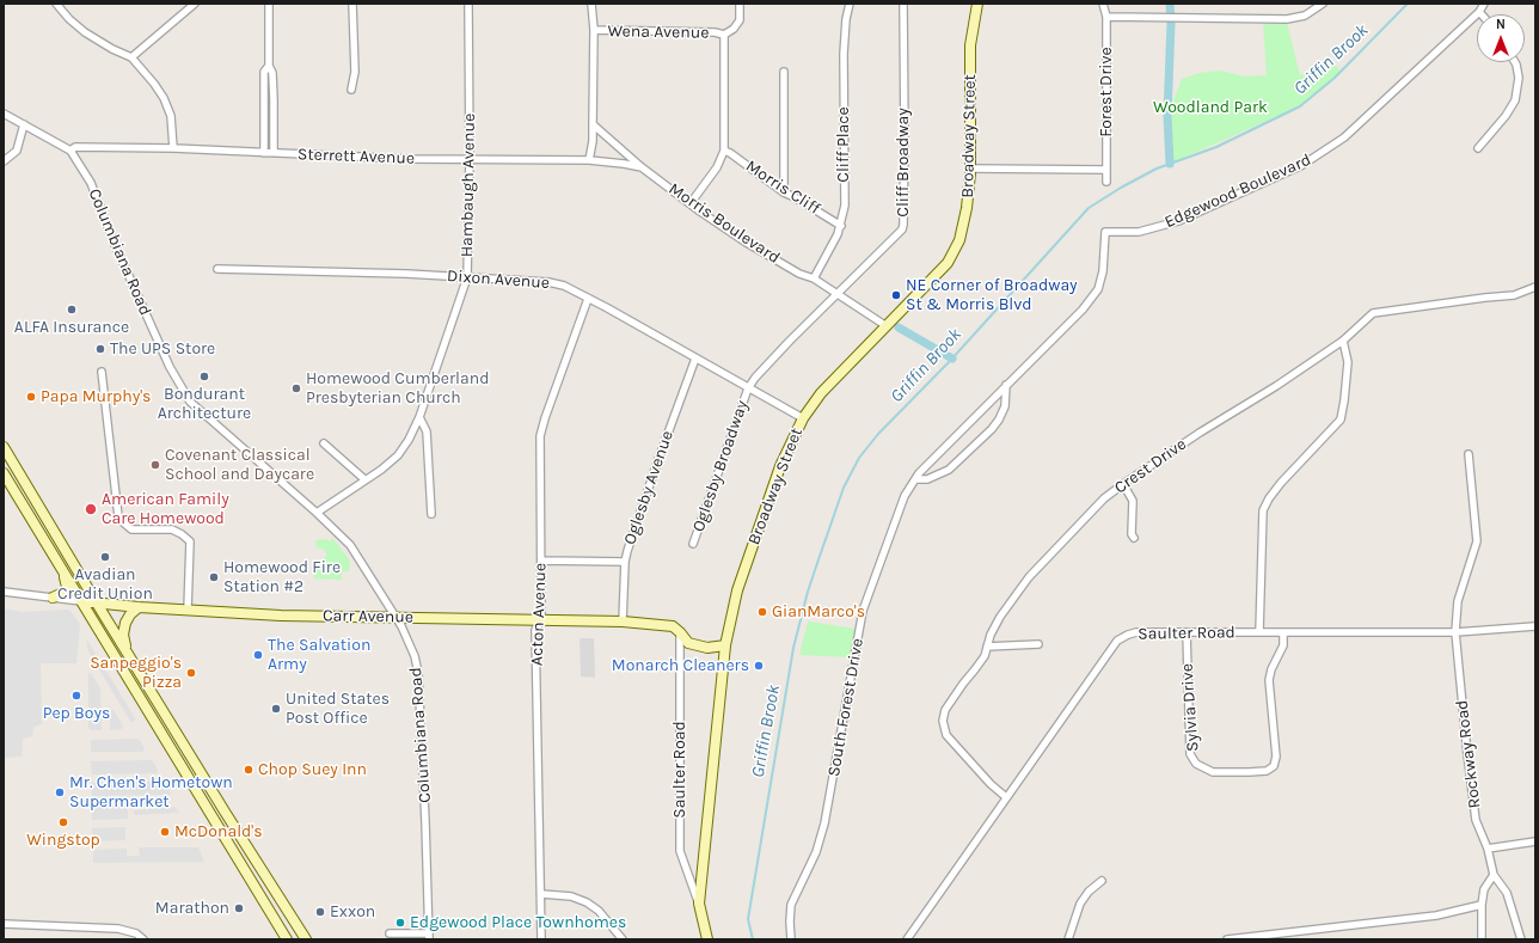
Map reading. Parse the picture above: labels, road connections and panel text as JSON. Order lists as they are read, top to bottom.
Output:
{
  "streets": {
    "street": [
      "Wena Avenue",
      "Forest Drive",
      "Broadway Street",
      "Cliff Place",
      "Sterrett Avenue",
      "Cliff Broadway",
      "Hambaugh Avenue",
      "Morris Cliff",
      "Edgewood Boulevard",
      "Morris Boulevard",
      "Columbiana Road",
      "Dixon Avenue",
      "Oglesby Broadway",
      "Crest Drive",
      "Oglesby Avenue",
      "Acton Avenue",
      "Carr Avenue",
      "Saulter Road",
      "South Forest Drive",
      "Sylvia Drive",
      "Rockway Road"
    ]
  },
  "crossings": [
    ["Broadway Street", "Morris Boulevard"],
    ["Broadway Street", "Dixon Avenue"],
    ["Broadway Street", "Carr Avenue"],
    ["Broadway Street", "Saulter Road"],
    ["Cliff Place", "Morris Cliff"],
    ["Cliff Place", "Morris Boulevard"],
    ["Sterrett Avenue", "Hambaugh Avenue"],
    ["Sterrett Avenue", "Morris Boulevard"],
    ["Sterrett Avenue", "Columbiana Road"],
    ["Cliff Broadway", "Morris Boulevard"],
    ["Cliff Broadway", "Dixon Avenue"],
    ["Cliff Broadway", "Oglesby Broadway"],
    ["Hambaugh Avenue", "Columbiana Road"],
    ["Hambaugh Avenue", "Dixon Avenue"],
    ["Edgewood Boulevard", "South Forest Drive"],
    ["Columbiana Road", "Carr Avenue"],
    ["Dixon Avenue", "Oglesby Broadway"],
    ["Dixon Avenue", "Oglesby Avenue"],
    ["Dixon Avenue", "Acton Avenue"],
    ["Crest Drive", "Saulter Road"],
    ["Oglesby Avenue", "Carr Avenue"],
    ["Acton Avenue", "Carr Avenue"],
    ["Carr Avenue", "Saulter Road"],
    ["Saulter Road", "Sylvia Drive"],
    ["Saulter Road", "Rockway Road"]
  ],
  "water": ["Griffin Brook"],
  "parks": ["Woodland Park"],
  "places": [
    "NE Corner of Broadway St & Morris Blvd",
    "ALFA Insurance",
    "The UPS Store",
    "Bondurant Architecture",
    "Homewood Cumberland Presbyterian Church",
    "Papa Murphy's",
    "Covenant Classical School and Daycare",
    "American Family Care Homewood",
    "Avadian Credit Union",
    "Homewood Fire Station #2",
    "GianMarco's",
    "The Salvation Army",
    "Monarch Cleaners",
    "Sanpeggio's Pizza",
    "Pep Boys",
    "United States Post Office",
    "Chop Suey Inn",
    "Mr. Chen's Hometown Supermarket",
    "Wingstop",
    "McDonald's",
    "Marathon",
    "Exxon",
    "Edgewood Place Townhomes"
  ],
  "north": "top"
}
